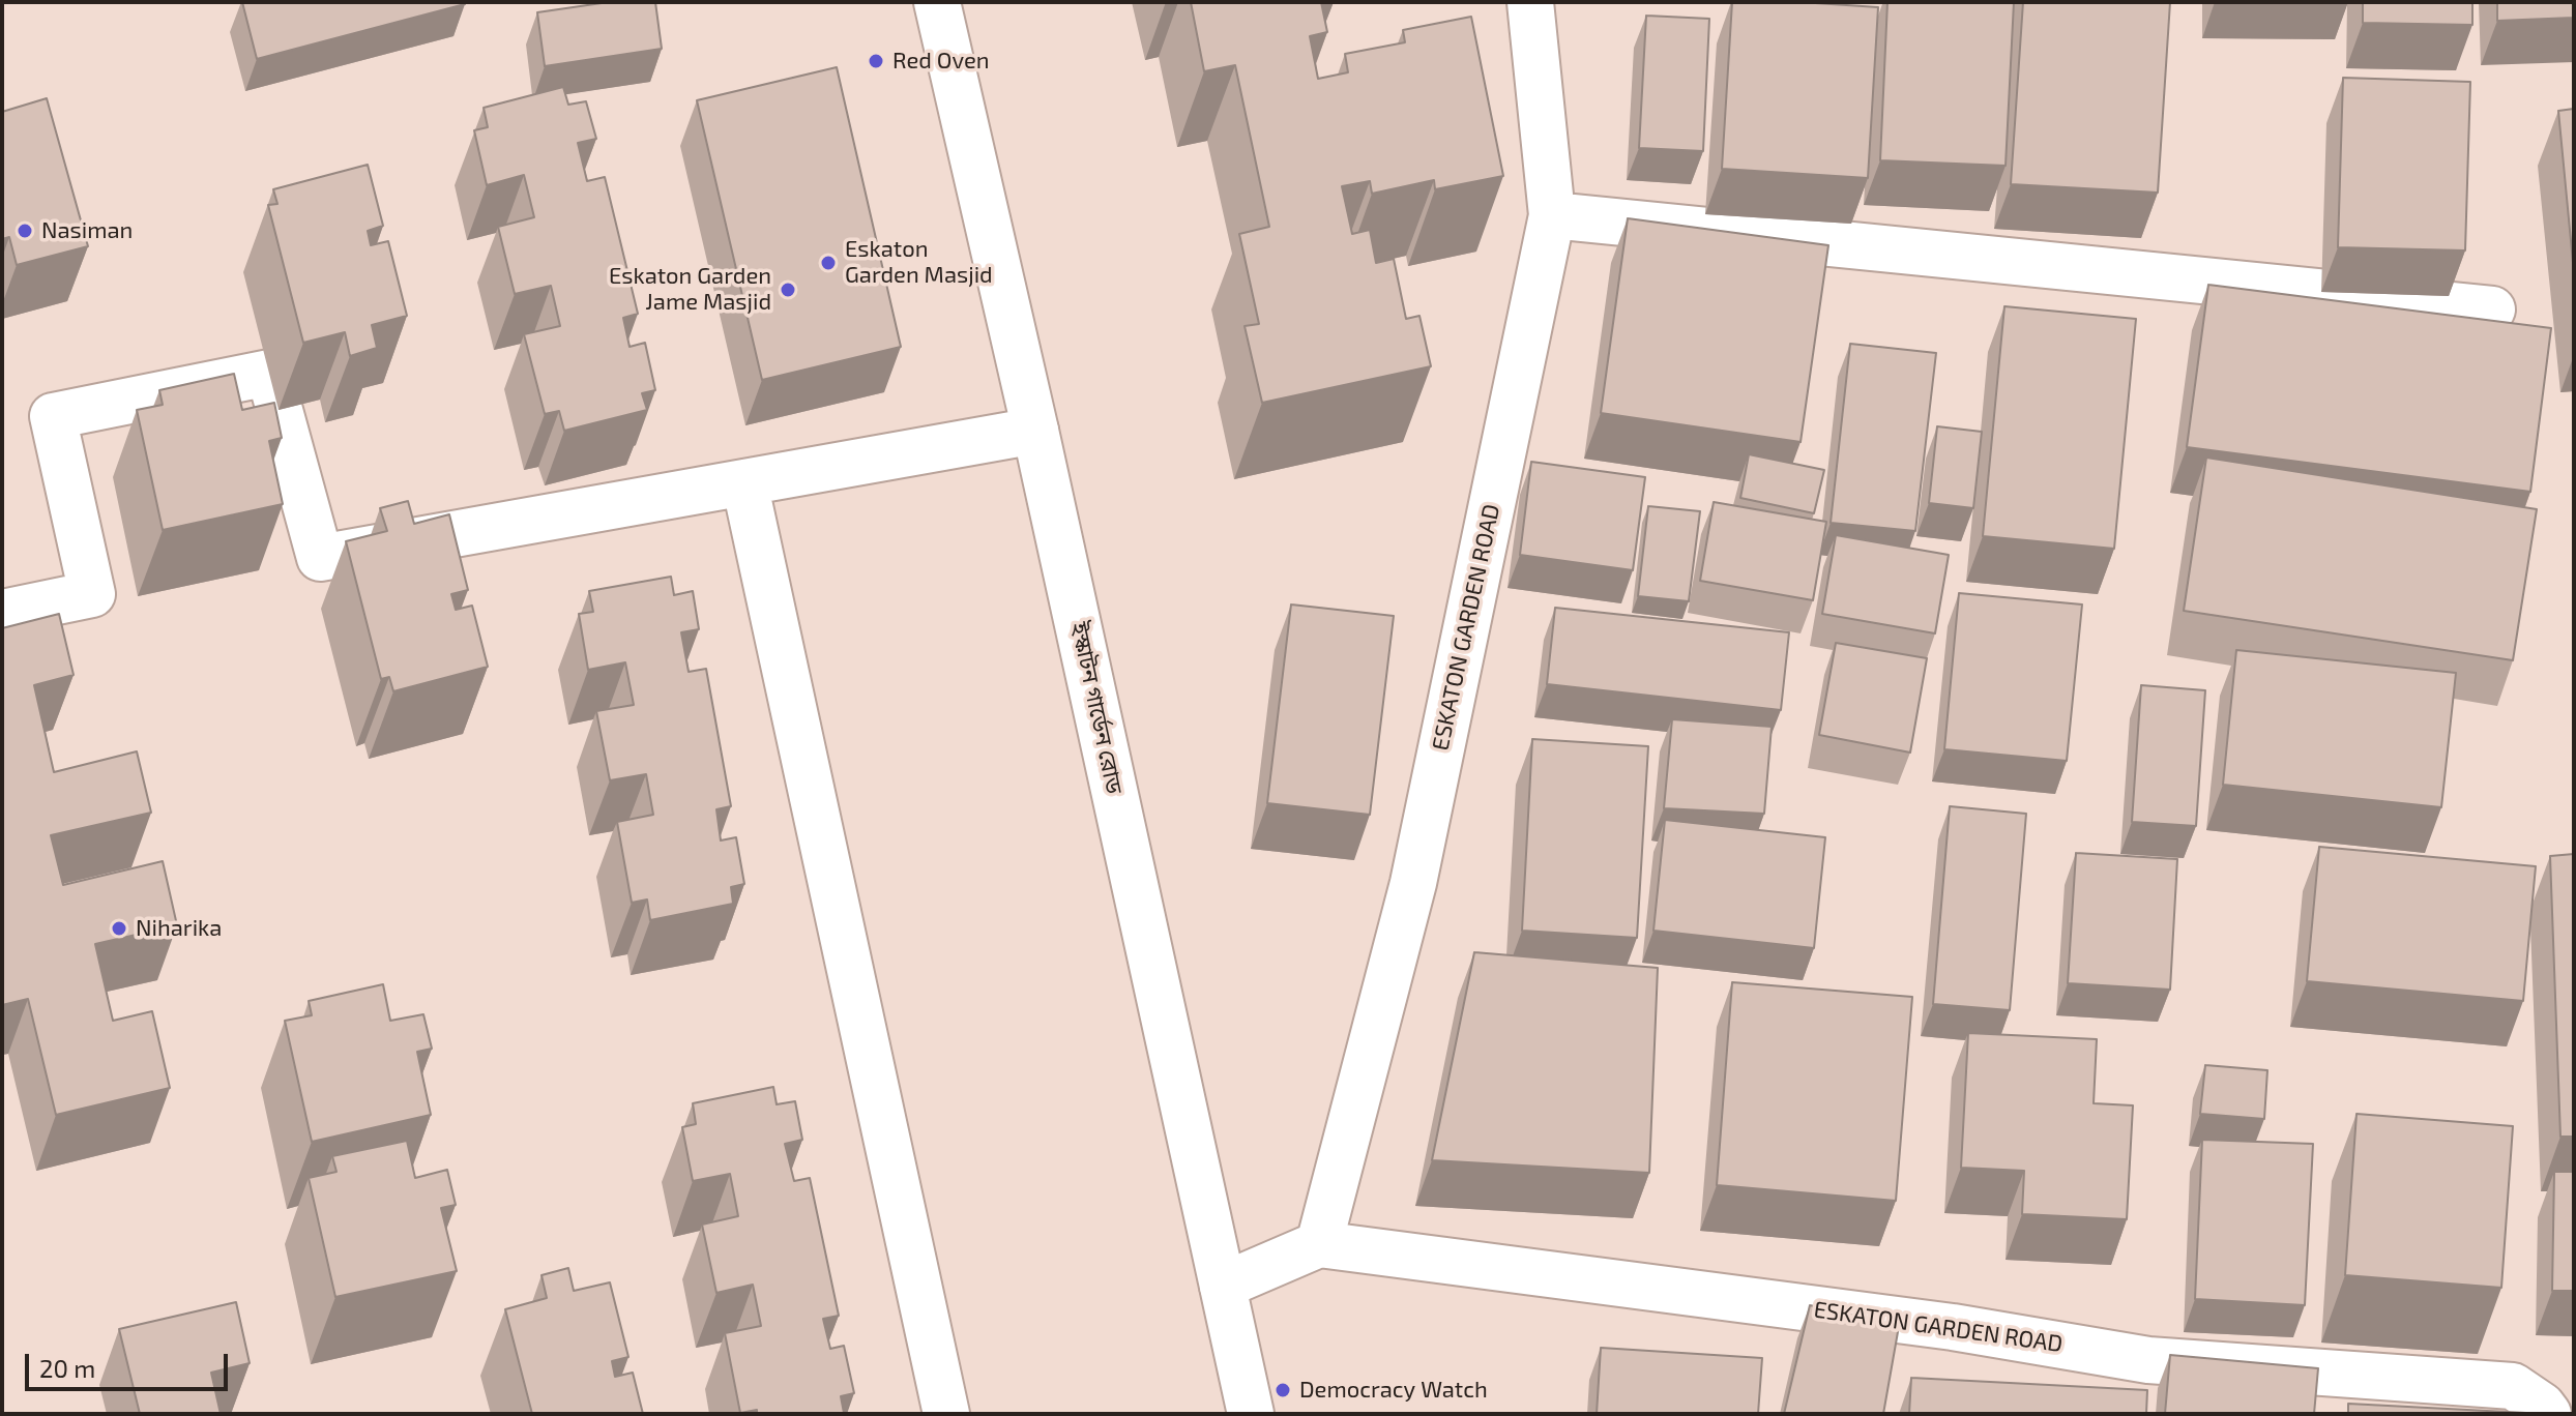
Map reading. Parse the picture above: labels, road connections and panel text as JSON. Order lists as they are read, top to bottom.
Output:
{
  "streets": {
    "street": ["ESKATON GARDEN ROAD", "ইস্কাটন গার্ডেন রোড"]
  },
  "places": [
    "Red Oven",
    "Nasiman",
    "Eskaton Garden Masjid",
    "Eskaton Garden Jame Masjid",
    "Niharika",
    "Democracy Watch"
  ],
  "scale_bar": "20 m"
}
